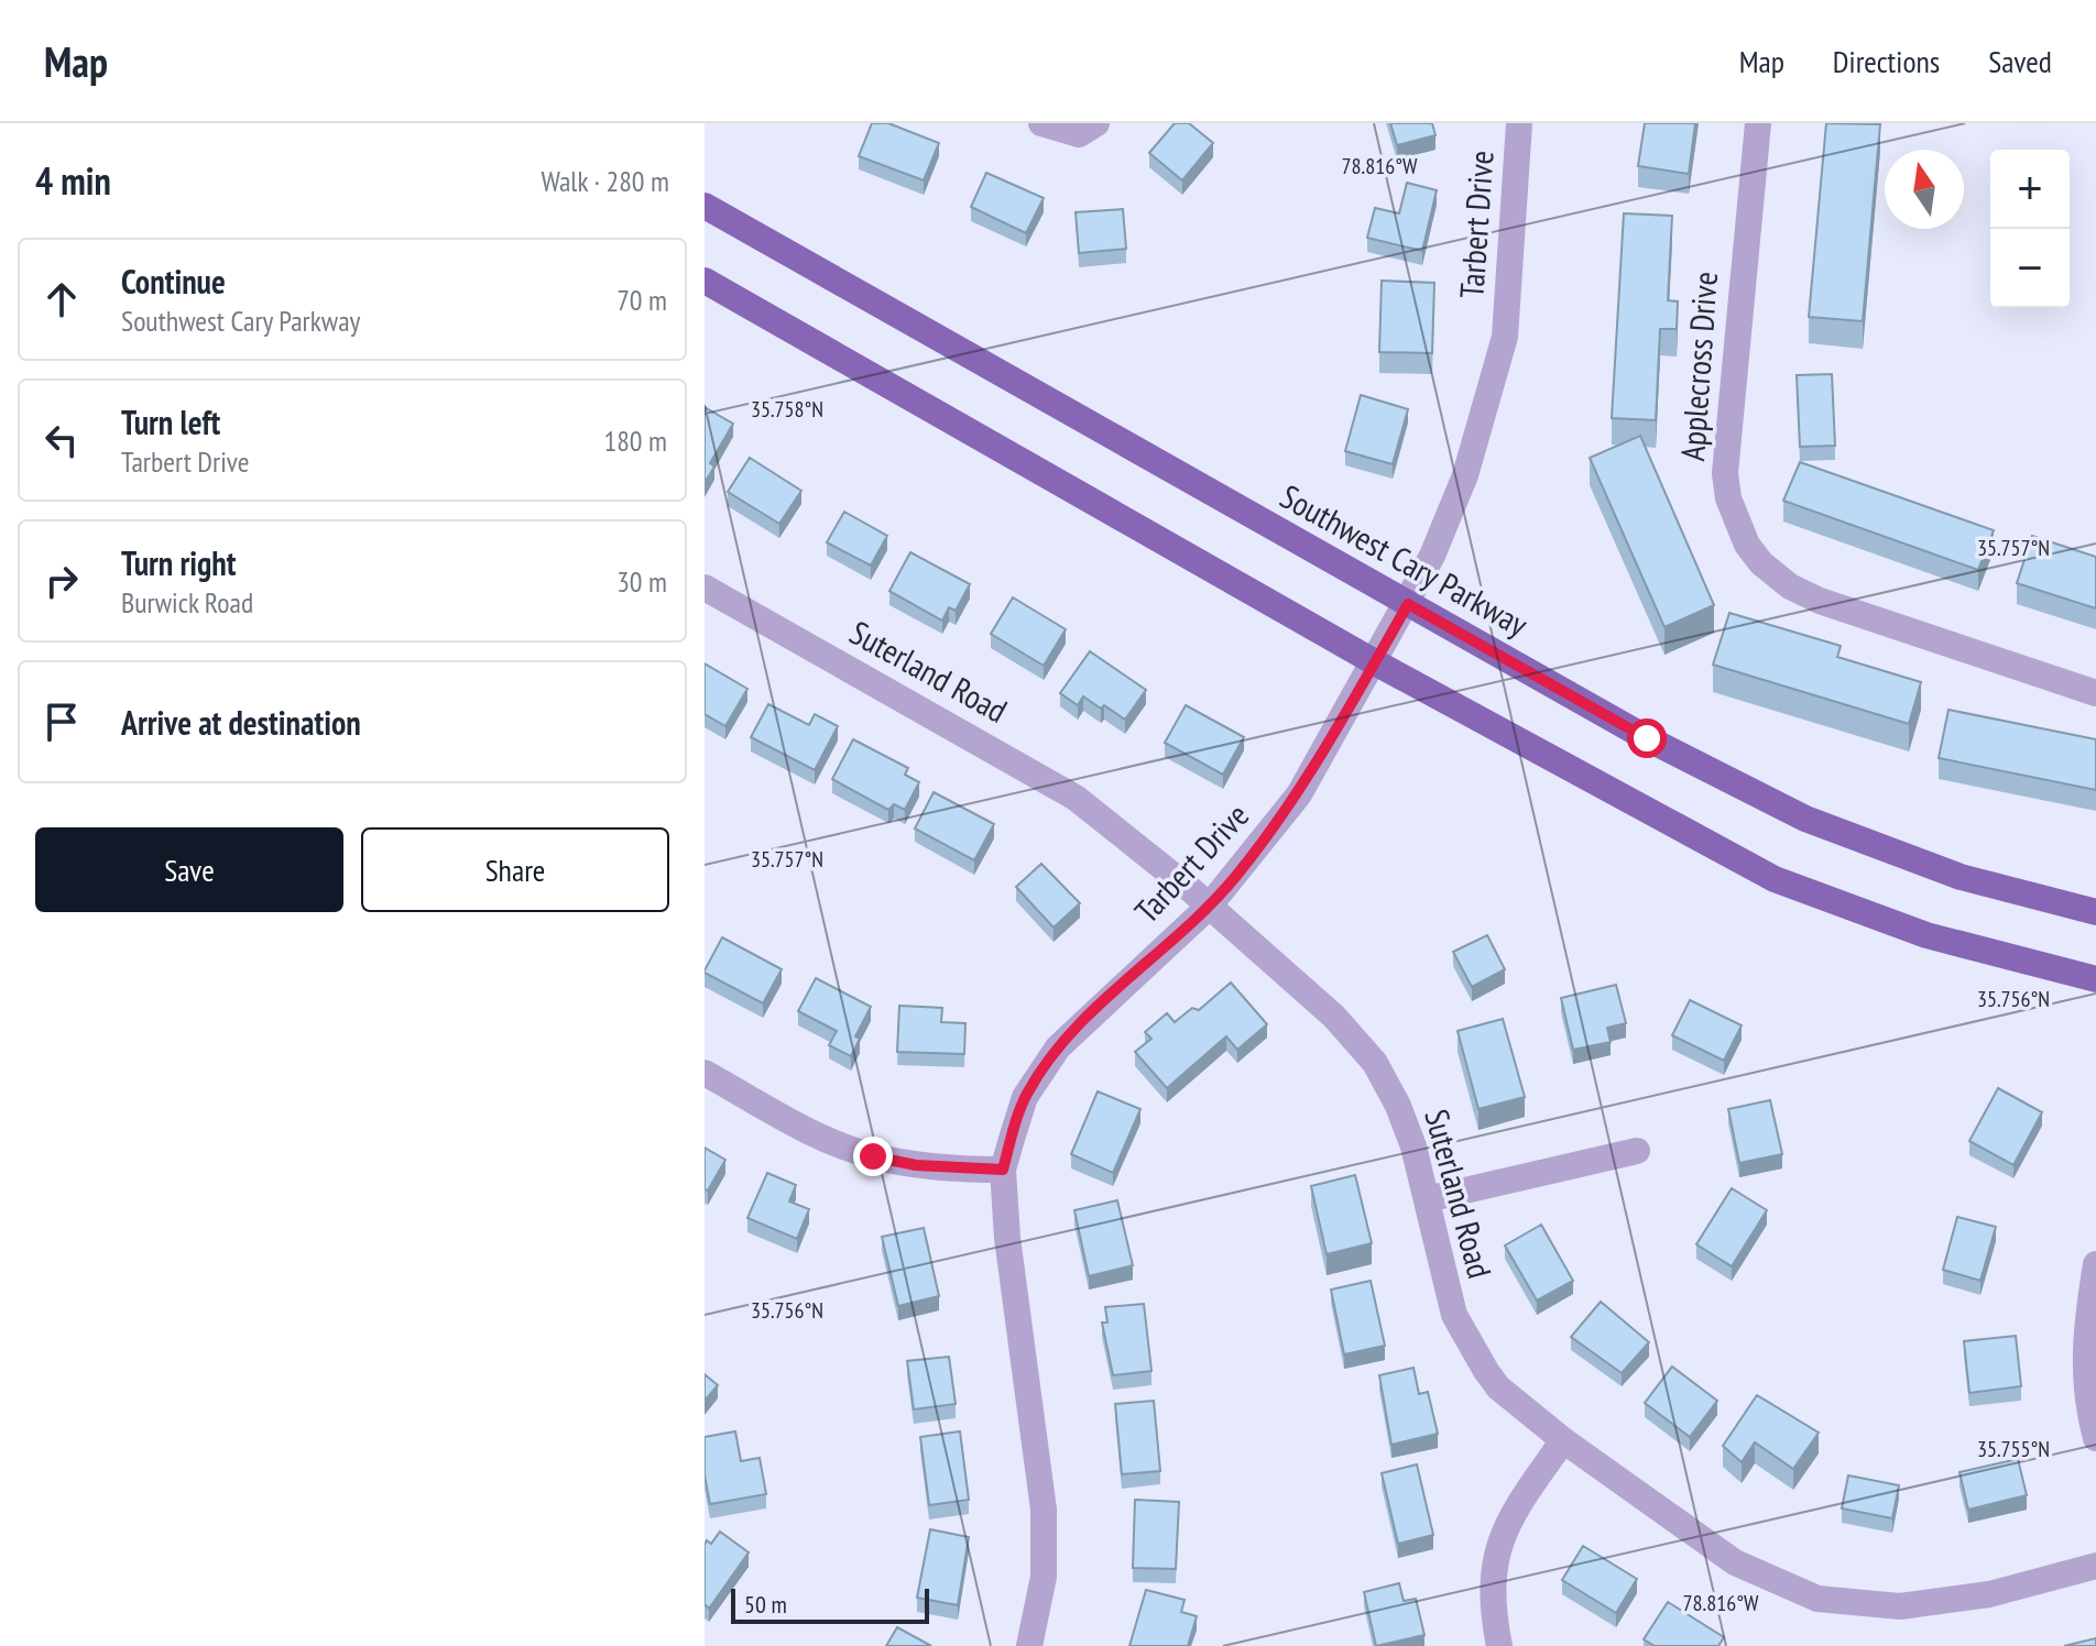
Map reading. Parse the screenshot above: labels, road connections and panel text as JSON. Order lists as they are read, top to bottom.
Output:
{
  "streets": {
    "main road": ["Southwest Cary Parkway"],
    "street": ["Tarbert Drive", "Applecross Drive", "Suterland Road"]
  },
  "crossings": [
    ["Tarbert Drive", "Southwest Cary Parkway"],
    ["Tarbert Drive", "Suterland Road"]
  ],
  "scale_bar": "50 m",
  "north": "top",
  "page": {
    "header": "Map",
    "nav": ["Map", "Directions", "Saved"],
    "heading": ["4 min", "Walk · 280 m"],
    "map_buttons": ["+", "−"],
    "list": [
      ["Continue", "Southwest Cary Parkway", "70 m"],
      ["Turn left", "Tarbert Drive", "180 m"],
      ["Turn right", "Burwick Road", "30 m"],
      "Arrive at destination"
    ],
    "buttons": ["Save", "Share"],
    "scale": "50 m"
  },
  "coordinates": [
    "78.816°W",
    "35.758°N",
    "35.757°N",
    "35.756°N",
    "35.755°N"
  ]
}
